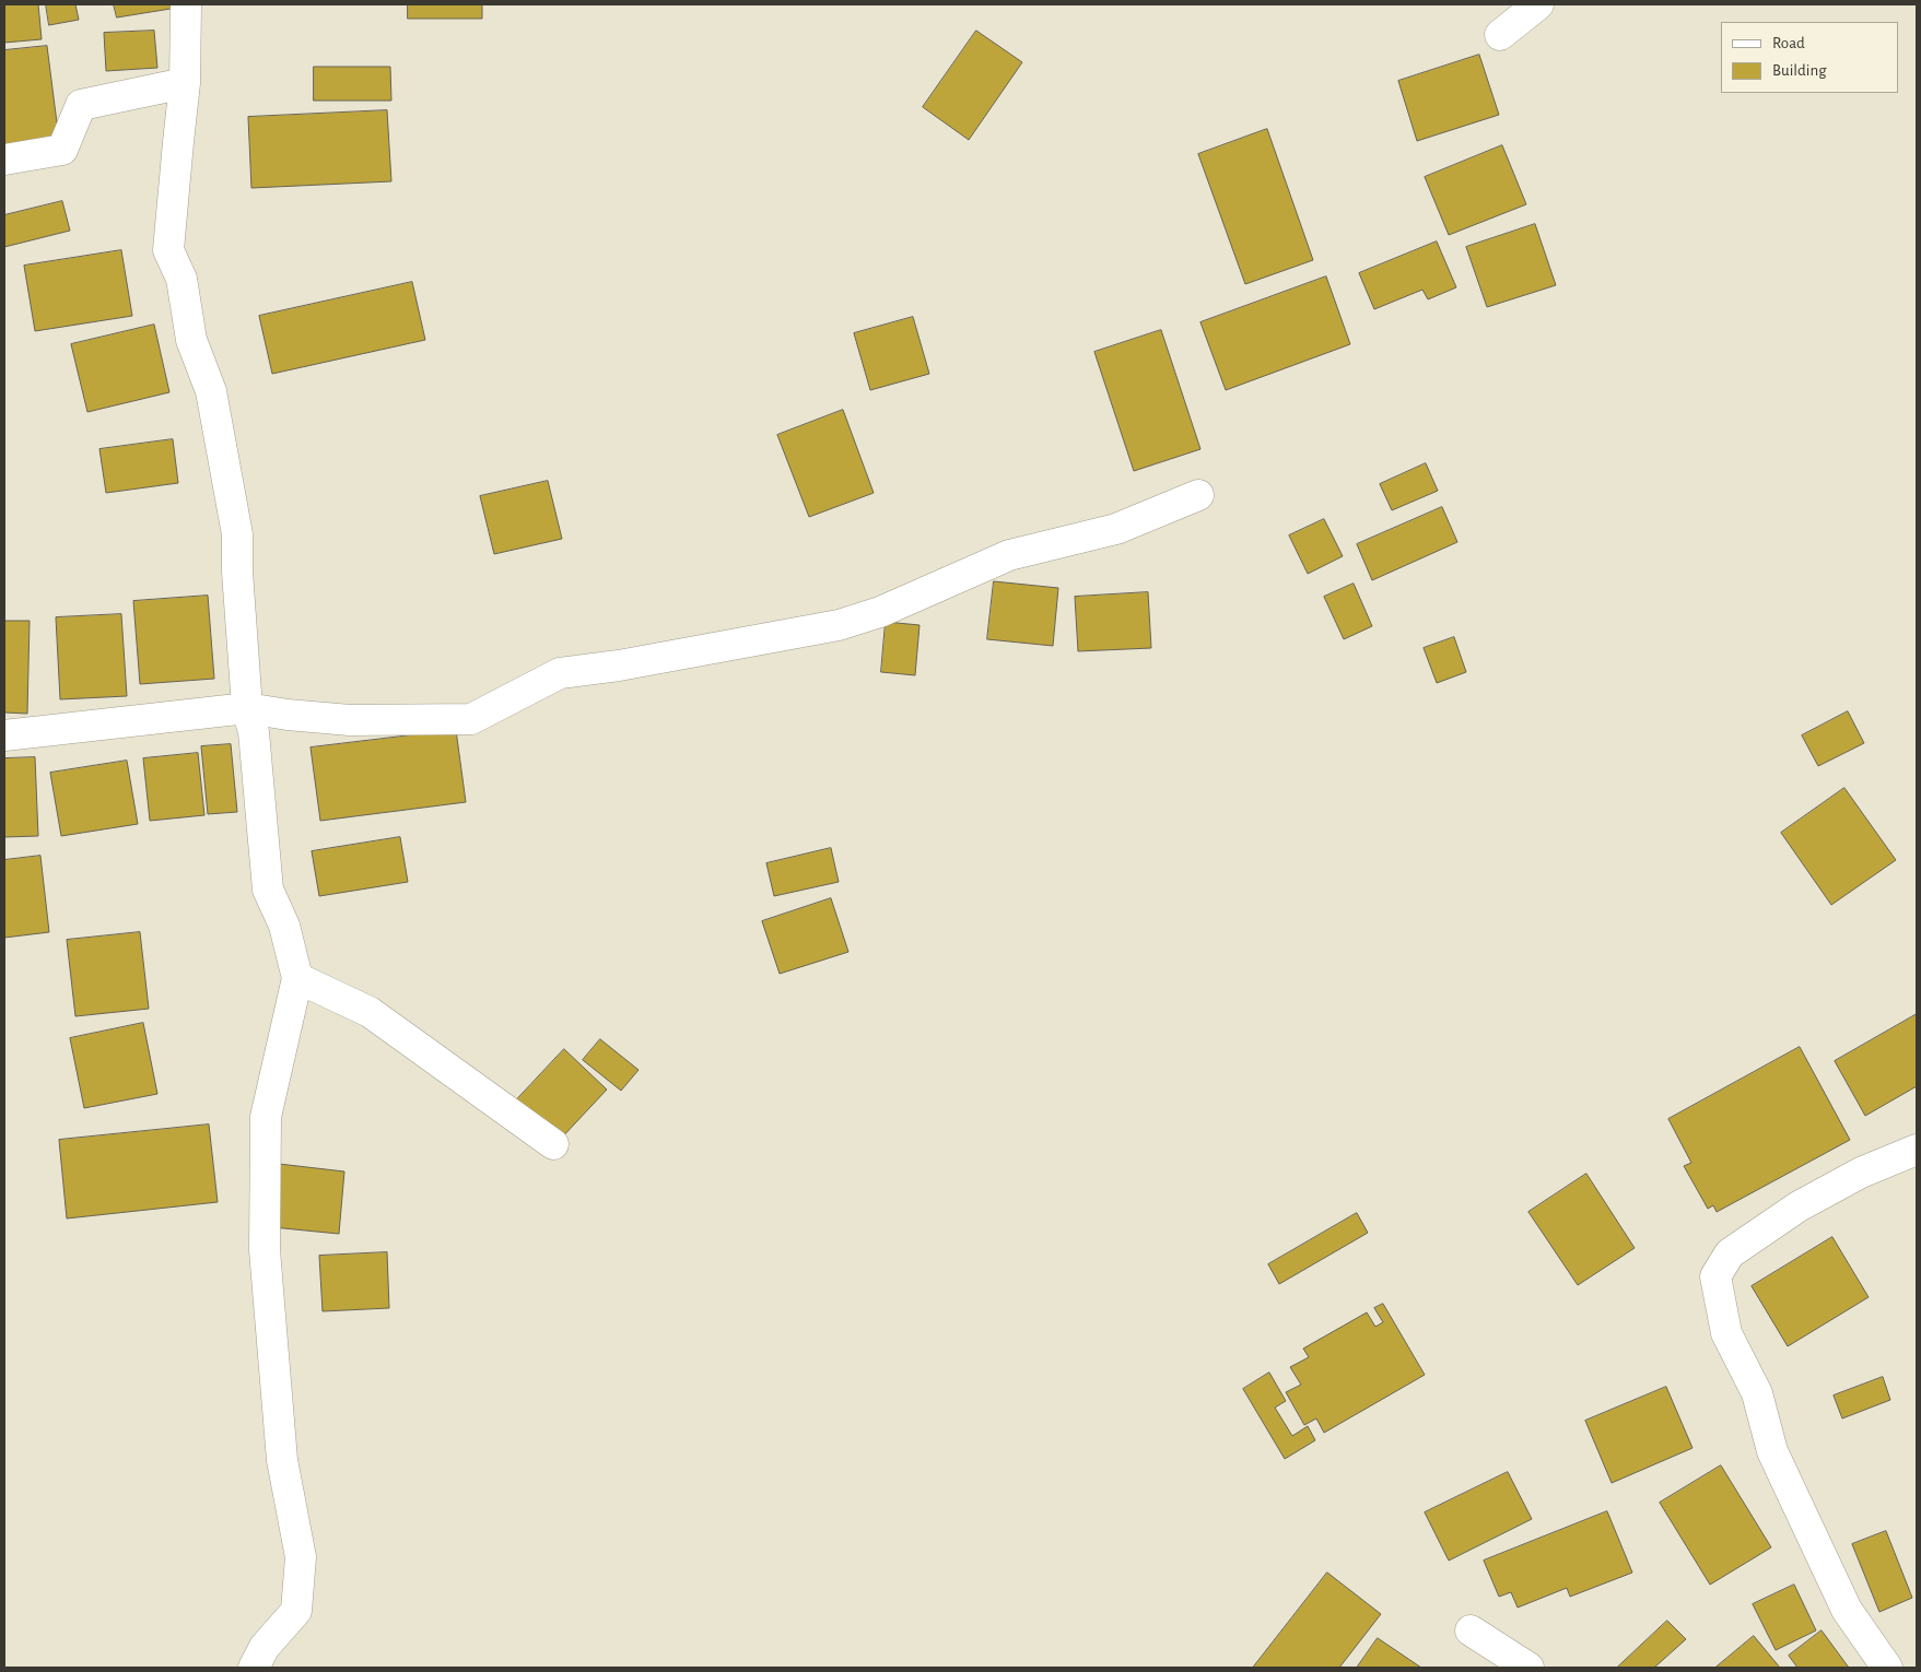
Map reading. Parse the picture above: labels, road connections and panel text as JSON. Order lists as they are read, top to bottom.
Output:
{
  "legend": ["Road", "Building"]
}
